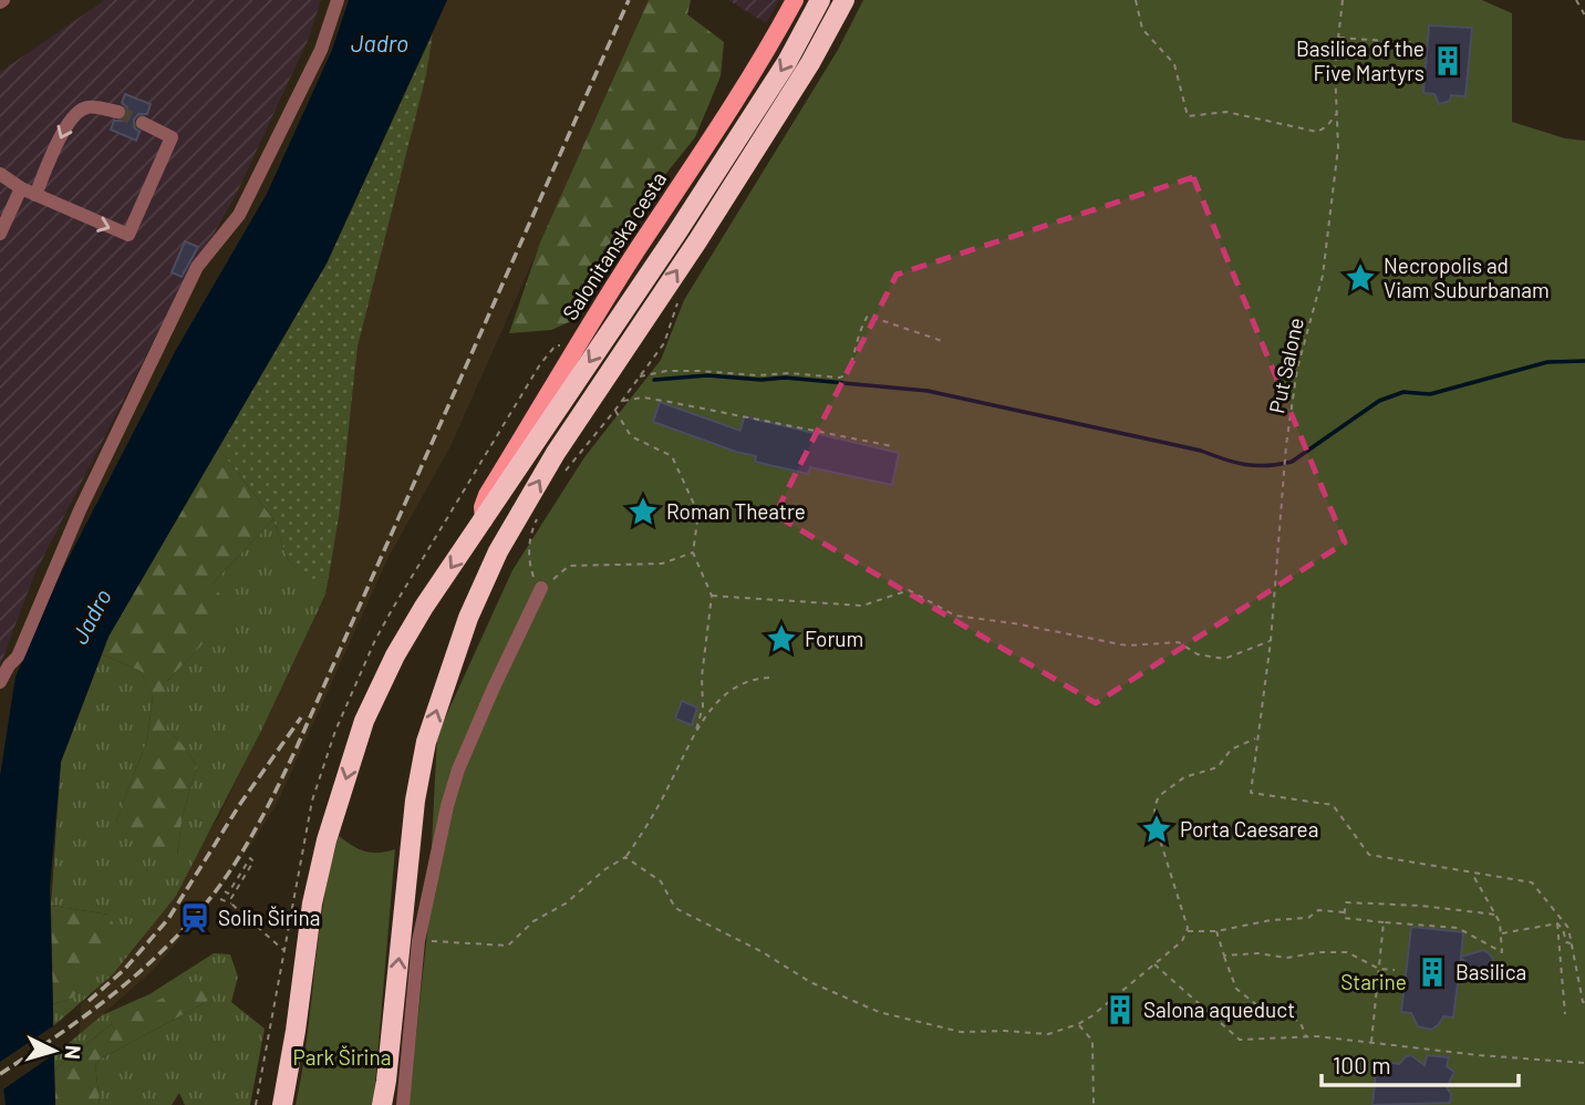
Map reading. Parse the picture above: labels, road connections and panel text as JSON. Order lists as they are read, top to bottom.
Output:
{
  "streets": {
    "main road": ["Salonitanska cesta"],
    "path": ["Put Salone"]
  },
  "water": ["Jadro"],
  "parks": ["Starine", "Park Širina"],
  "places": {
    "building": ["Basilica of the Five Martyrs", "Basilica", "Salona aqueduct"],
    "place": [
      "Necropolis ad Viam Suburbanam",
      "Roman Theatre",
      "Forum",
      "Porta Caesarea"
    ],
    "station": ["Solin Širina"]
  },
  "scale_bar": "100 m",
  "north": "right"
}
